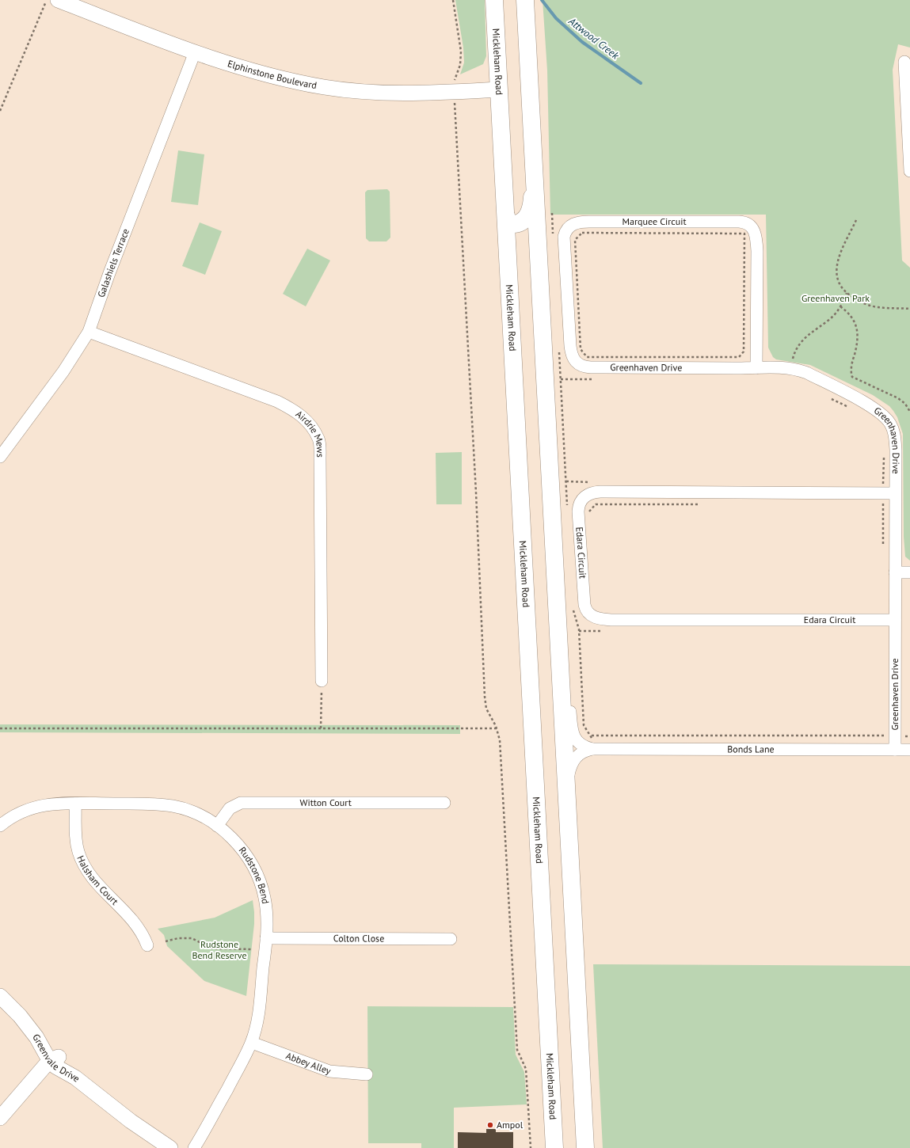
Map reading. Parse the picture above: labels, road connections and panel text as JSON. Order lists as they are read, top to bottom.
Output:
{
  "streets": {
    "main road": ["Mickleham Road"],
    "street": [
      "Elphinstone Boulevard",
      "Marquee Circuit",
      "Galashiels Terrace",
      "Greenhaven Drive",
      "Airdrie Mews",
      "Edara Circuit",
      "Bonds Lane",
      "Witton Court",
      "Rudstone Bend",
      "Halsham Court",
      "Colton Close",
      "Greenvale Drive",
      "Abbey Alley"
    ]
  },
  "crossings": [
    ["Mickleham Road", "Elphinstone Boulevard"],
    ["Elphinstone Boulevard", "Galashiels Terrace"],
    ["Marquee Circuit", "Greenhaven Drive"],
    ["Galashiels Terrace", "Airdrie Mews"],
    ["Greenhaven Drive", "Edara Circuit"],
    ["Greenhaven Drive", "Bonds Lane"],
    ["Witton Court", "Rudstone Bend"],
    ["Rudstone Bend", "Halsham Court"],
    ["Rudstone Bend", "Colton Close"],
    ["Rudstone Bend", "Abbey Alley"]
  ],
  "water": ["Attwood Creek"],
  "parks": ["Greenhaven Park", "Rudstone Bend Reserve"],
  "places": ["Ampol"]
}
